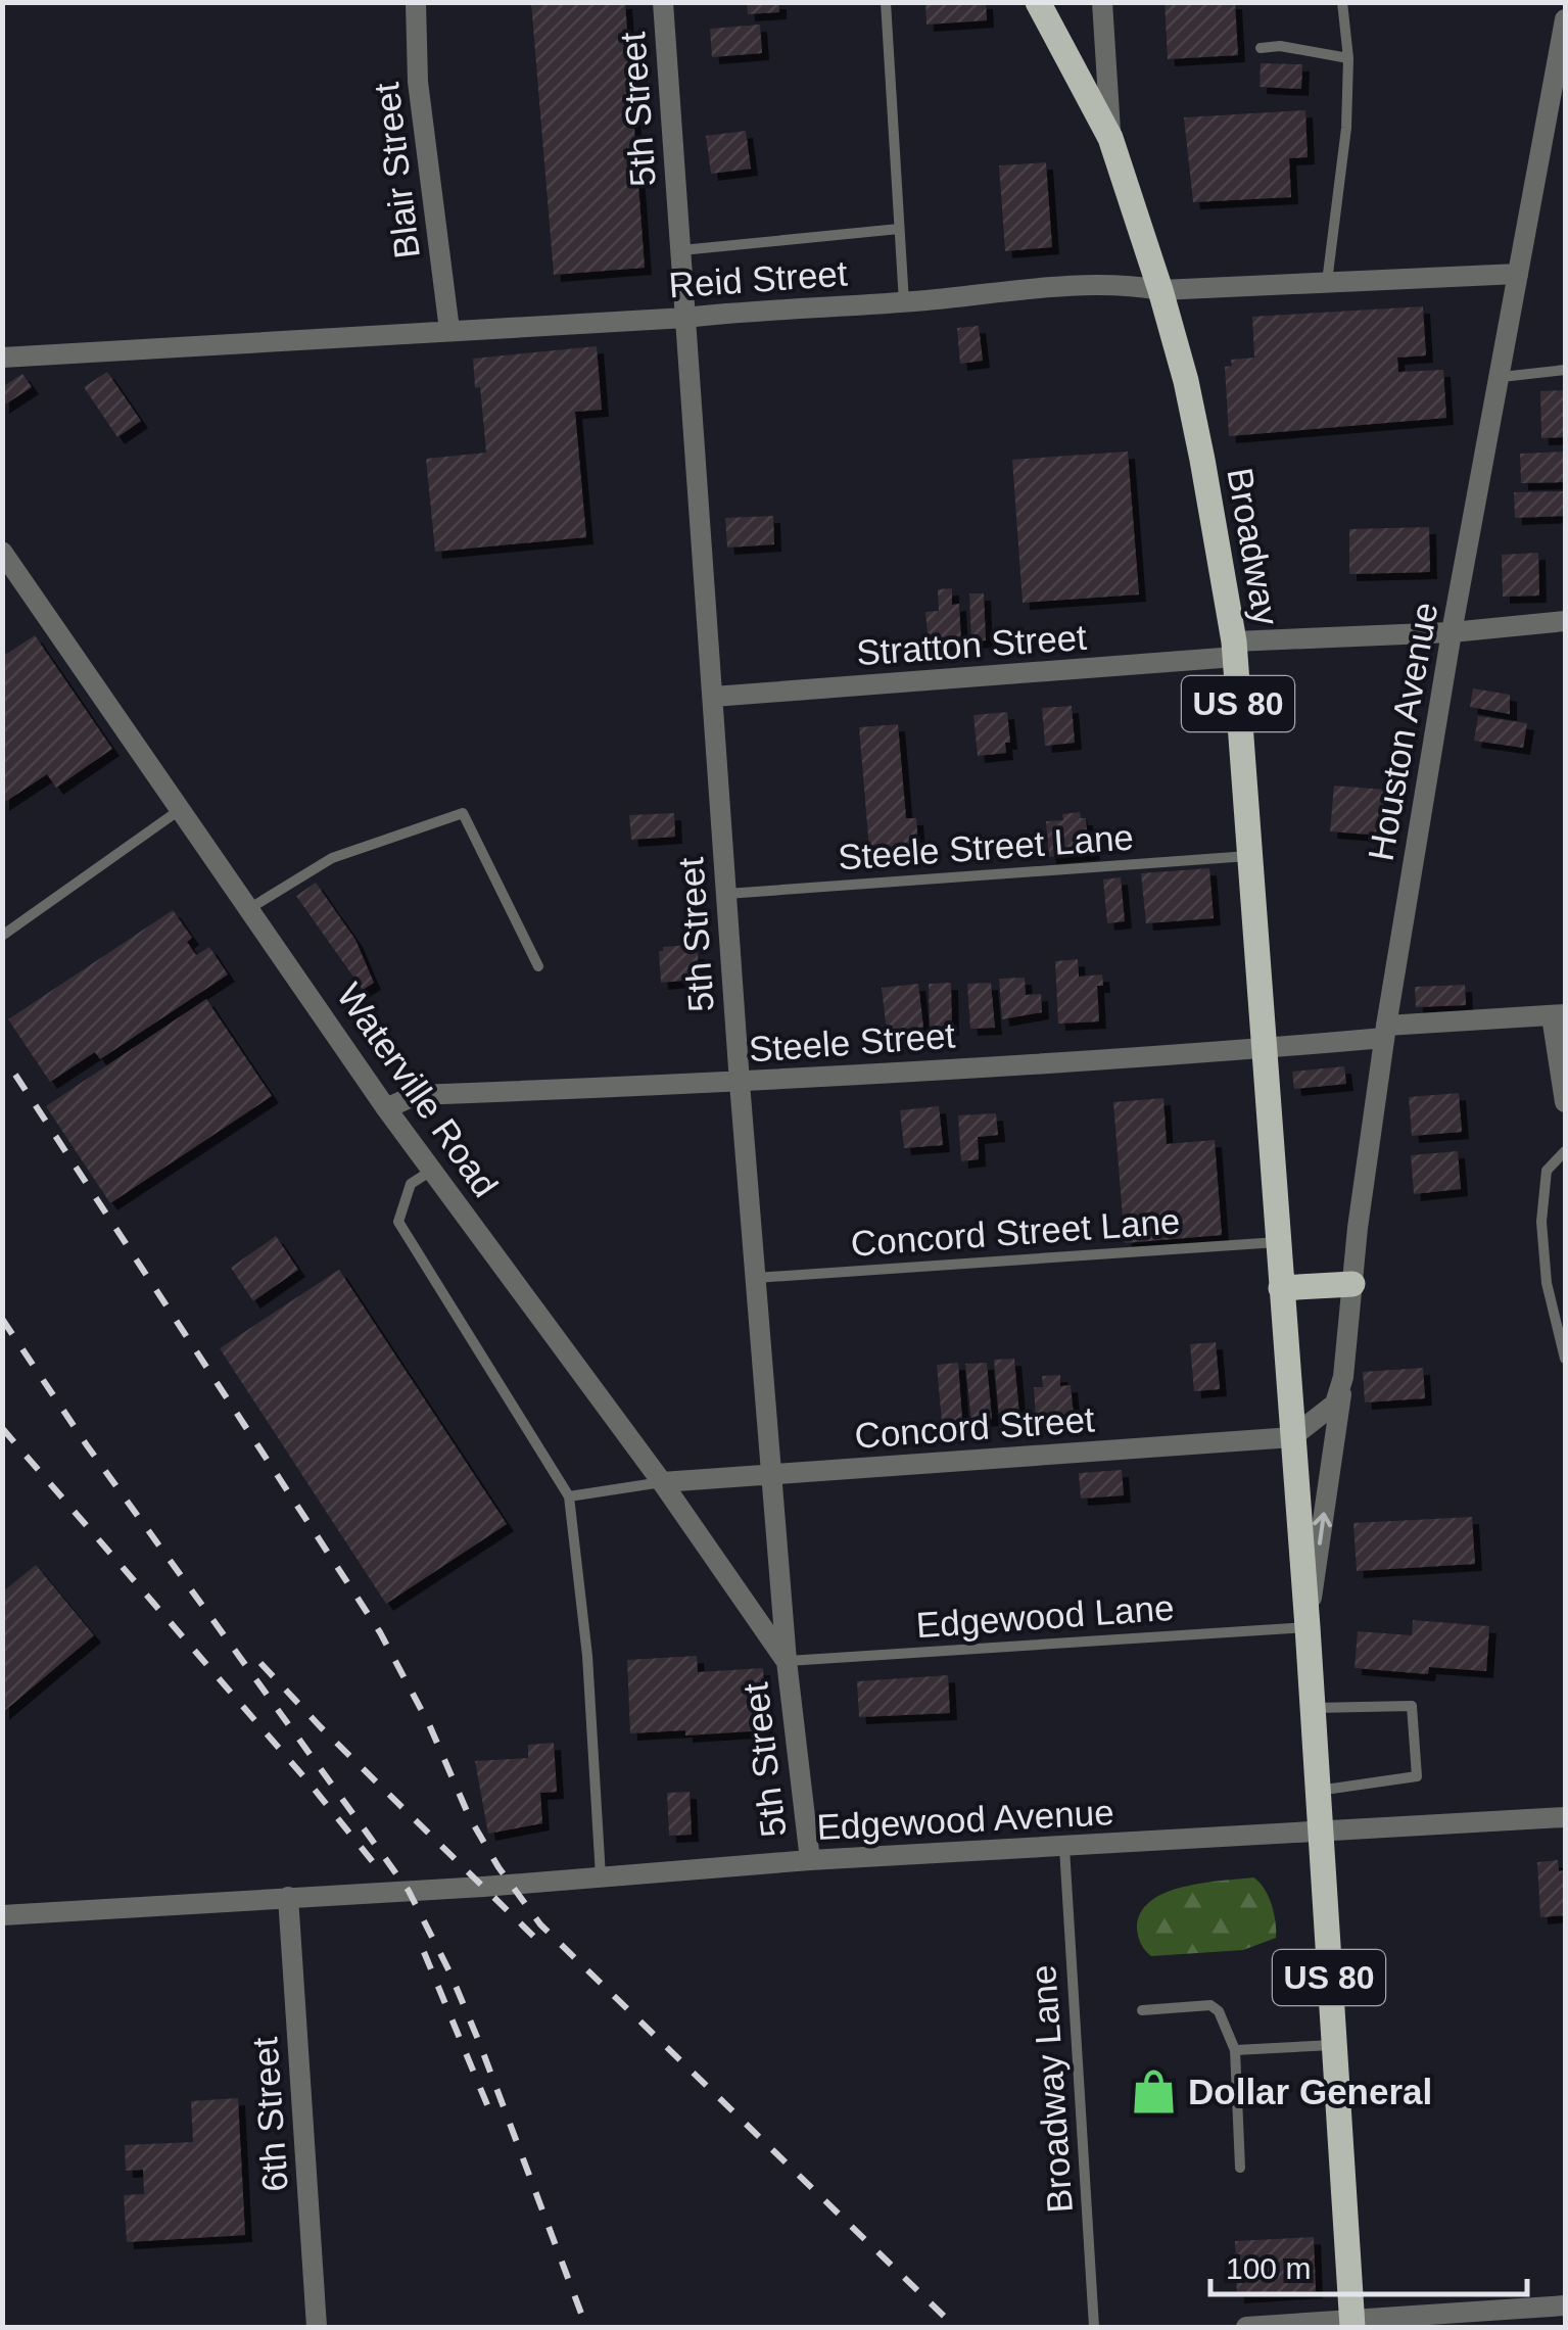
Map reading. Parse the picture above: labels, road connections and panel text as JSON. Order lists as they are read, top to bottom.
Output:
{
  "streets": {
    "main road": ["Broadway", "US 80"],
    "street": [
      "5th Street",
      "Blair Street",
      "Reid Street",
      "Stratton Street",
      "Houston Avenue",
      "Steele Street",
      "Waterville Road",
      "Concord Street",
      "Edgewood Avenue",
      "6th Street"
    ],
    "lane": [
      "Steele Street Lane",
      "Concord Street Lane",
      "Edgewood Lane",
      "Broadway Lane"
    ]
  },
  "crossings": [
    ["5th Street", "Reid Street"],
    ["5th Street", "Stratton Street"],
    ["5th Street", "Steele Street Lane"],
    ["5th Street", "Steele Street"],
    ["5th Street", "Waterville Road"],
    ["5th Street", "Concord Street Lane"],
    ["5th Street", "Concord Street"],
    ["5th Street", "Edgewood Lane"],
    ["5th Street", "Edgewood Avenue"],
    ["Blair Street", "Reid Street"],
    ["Reid Street", "Broadway"],
    ["Reid Street", "Houston Avenue"],
    ["Broadway", "Stratton Street"],
    ["Broadway", "US 80"],
    ["Broadway", "Houston Avenue"],
    ["Broadway", "Steele Street Lane"],
    ["Broadway", "Steele Street"],
    ["Broadway", "Concord Street Lane"],
    ["Broadway", "Concord Street"],
    ["Stratton Street", "Houston Avenue"],
    ["US 80", "Houston Avenue"],
    ["US 80", "Concord Street"],
    ["US 80", "Edgewood Lane"],
    ["US 80", "Edgewood Avenue"],
    ["Houston Avenue", "Steele Street"],
    ["Houston Avenue", "Concord Street"],
    ["Steele Street", "Waterville Road"],
    ["Waterville Road", "Concord Street"],
    ["Waterville Road", "Edgewood Lane"],
    ["Edgewood Avenue", "Broadway Lane"],
    ["Edgewood Avenue", "6th Street"]
  ],
  "places": {
    "shop": ["Dollar General"]
  },
  "scale_bar": "100 m"
}
